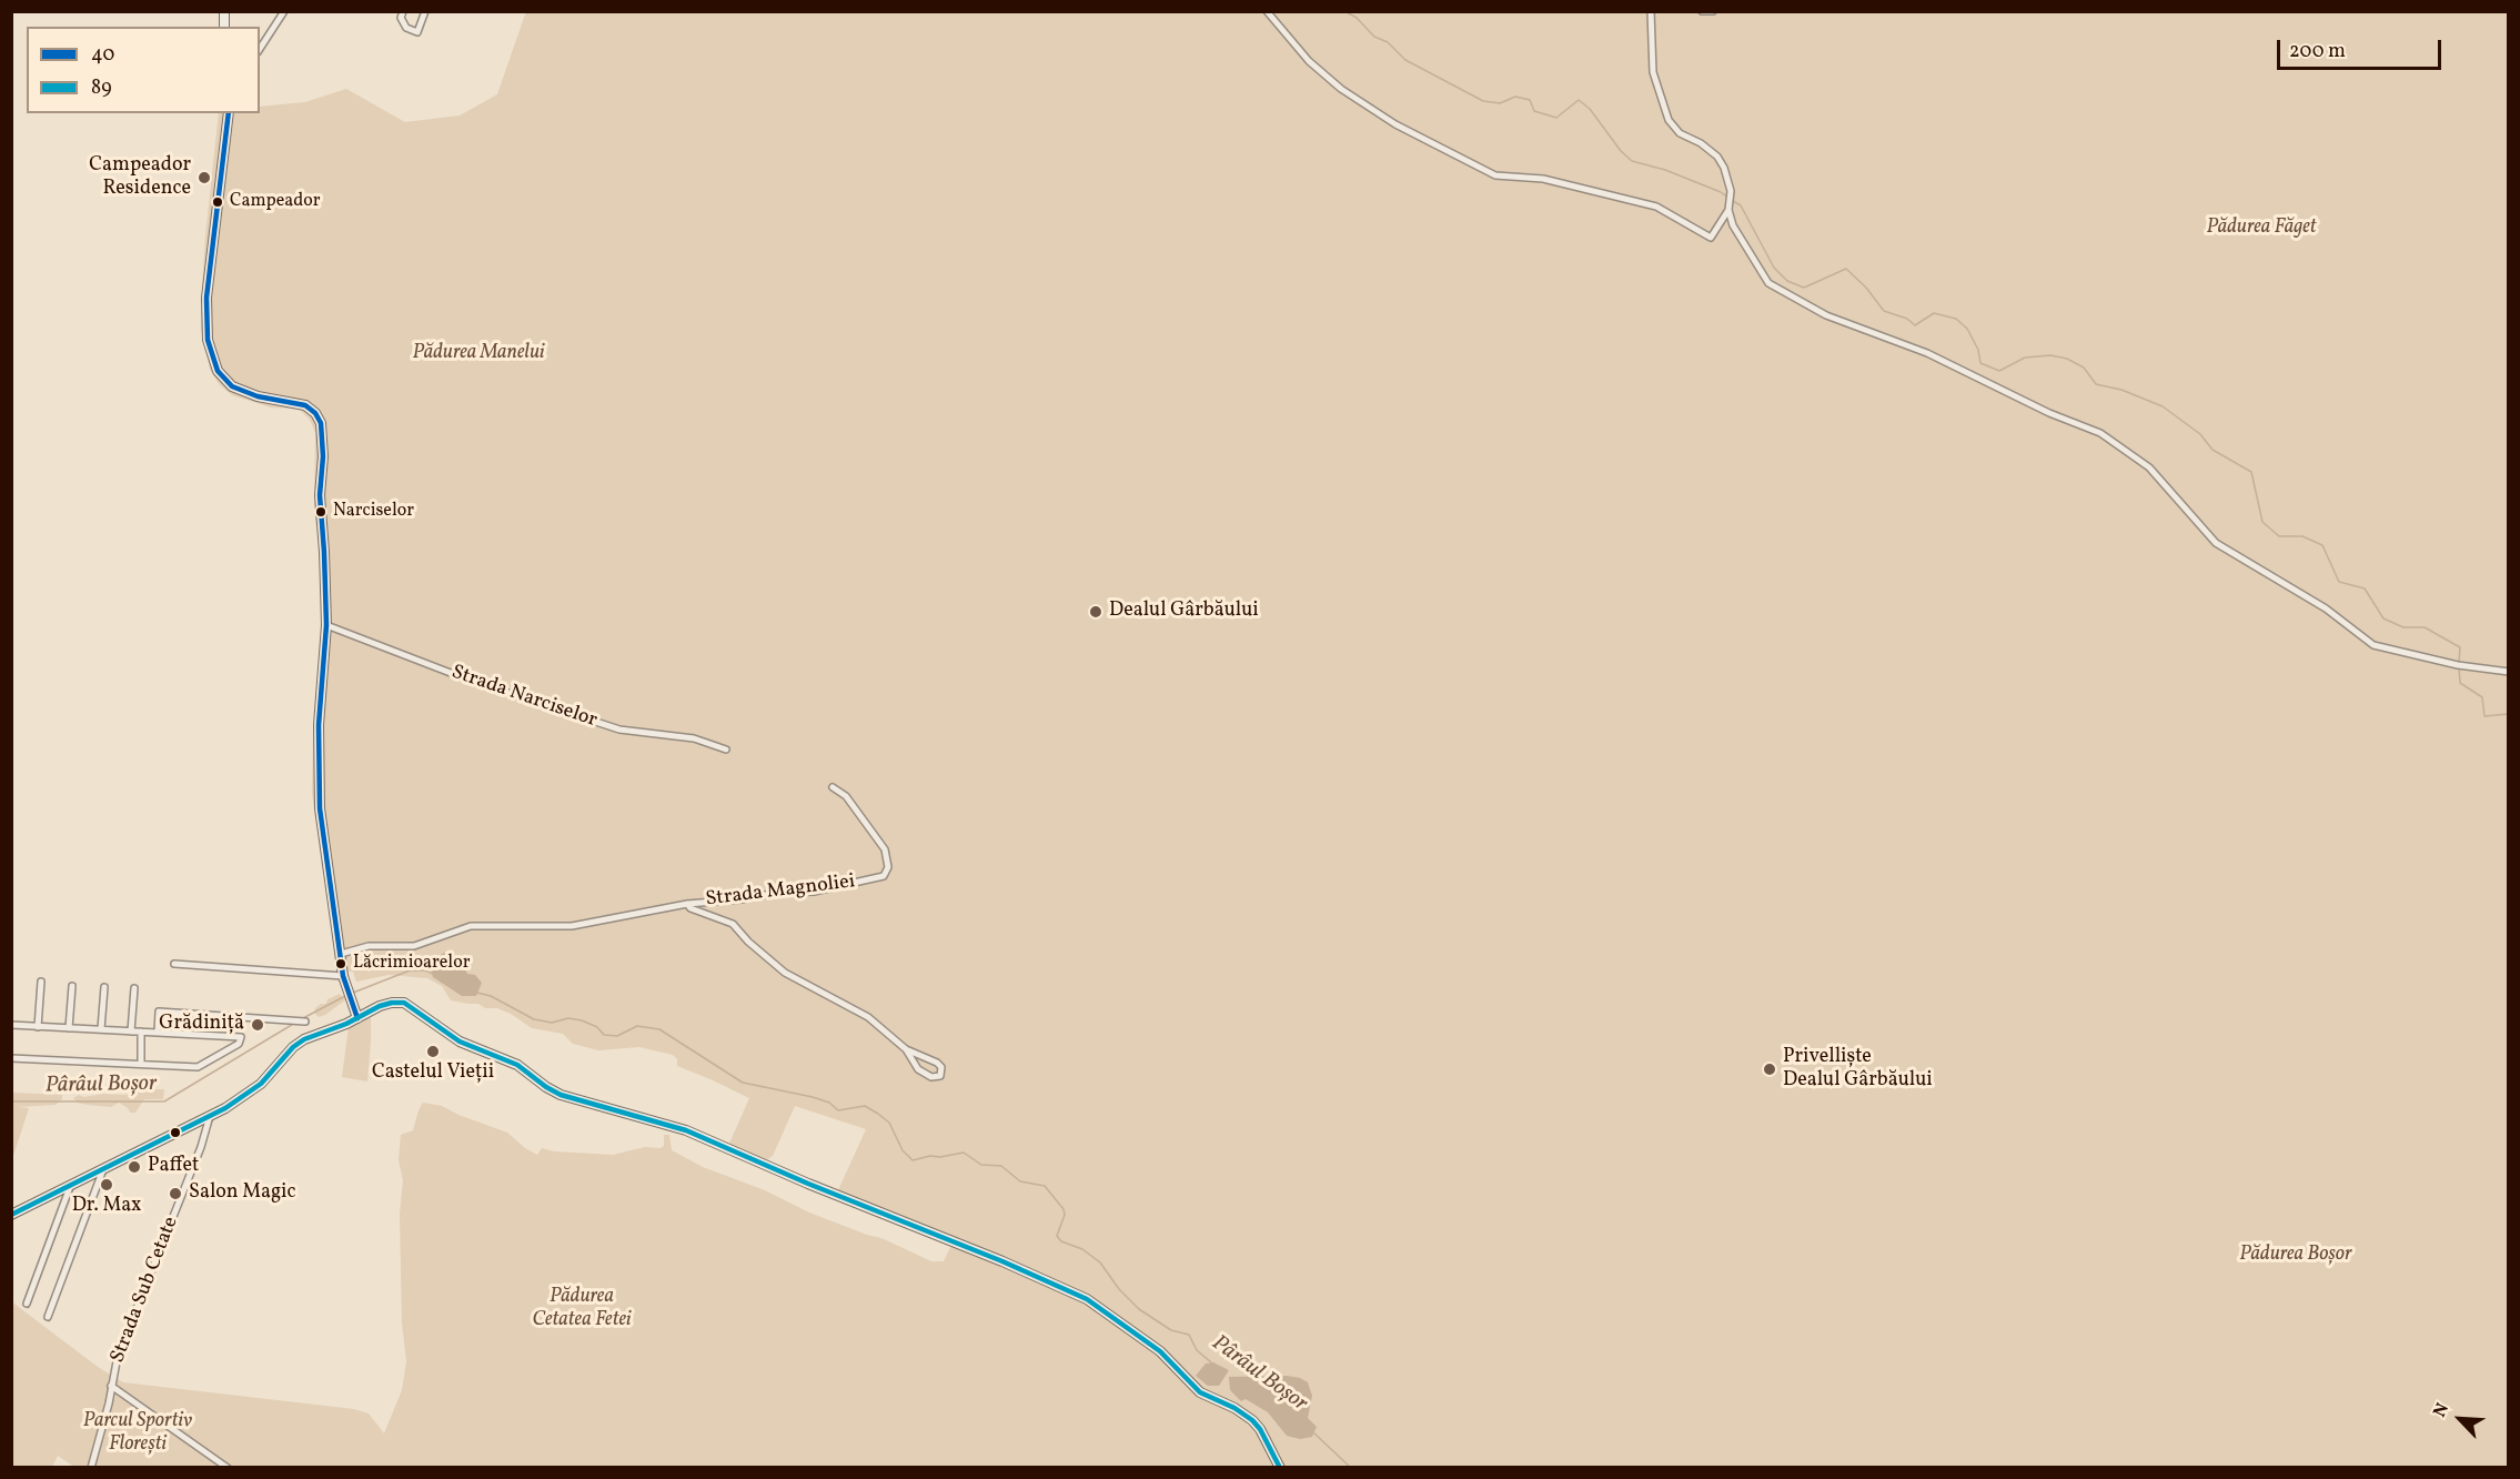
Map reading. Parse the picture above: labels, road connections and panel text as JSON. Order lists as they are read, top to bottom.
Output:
{
  "streets": {
    "street": ["Strada Narciselor", "Strada Magnoliei", "Strada Sub Cetate"]
  },
  "water": ["Pârâul Boșor"],
  "parks": [
    "Pădurea Făget",
    "Pădurea Manelui",
    "Pădurea Boșor",
    "Pădurea Cetatea Fetei",
    "Parcul Sportiv Florești"
  ],
  "places": [
    "Campeador Residence",
    "Campeador",
    "Narciselor",
    "Dealul Gârbăului",
    "Lăcrimioarelor",
    "Grădiniță",
    "Castelul Vieții",
    "Privelliște Dealul Gârbăului",
    "Paffet",
    "Dr. Max",
    "Salon Magic"
  ],
  "lines": ["transit line 40", "transit line 89"],
  "legend": ["40", "89"],
  "scale_bar": "200 m",
  "north": "top left"
}
